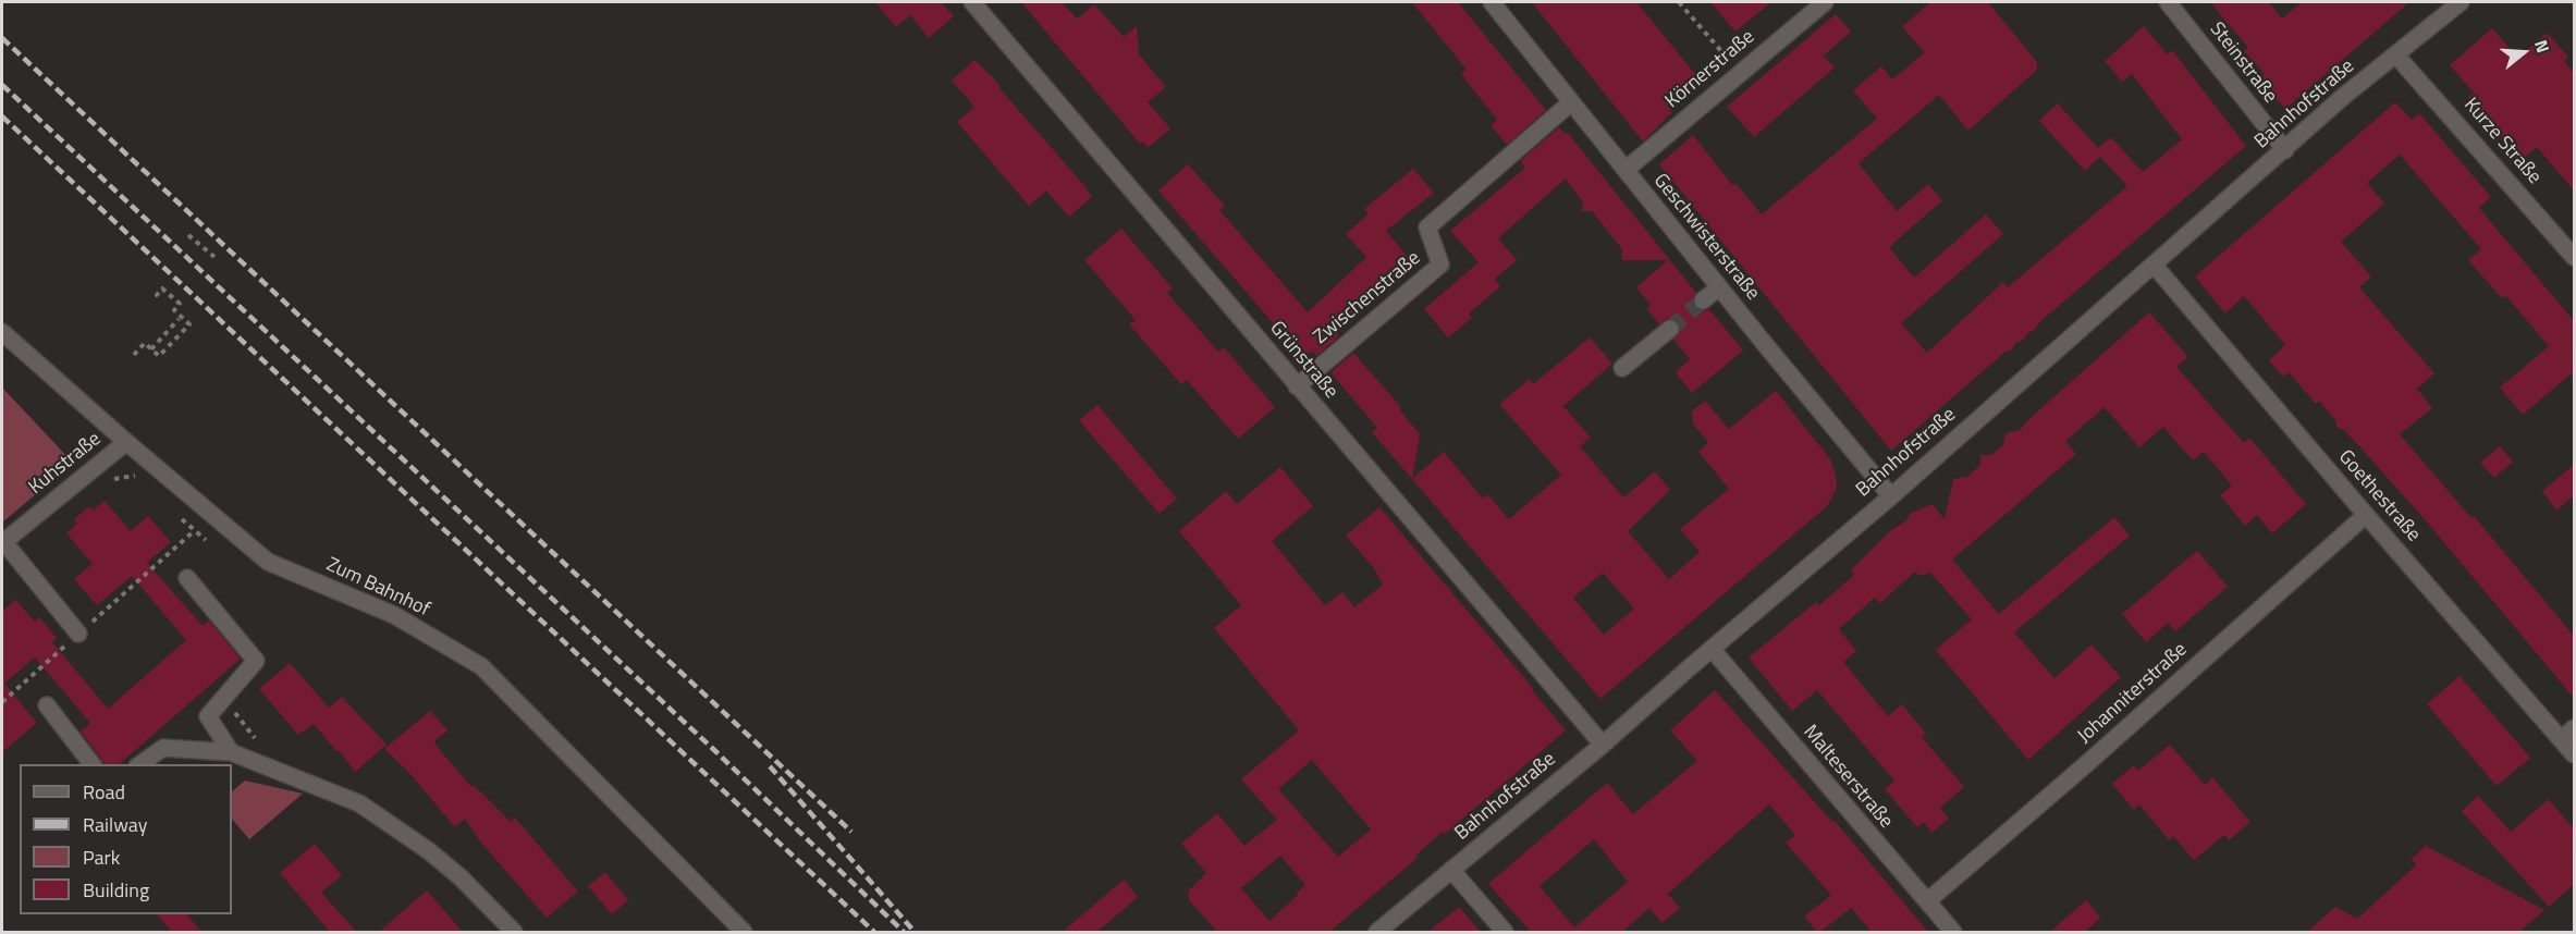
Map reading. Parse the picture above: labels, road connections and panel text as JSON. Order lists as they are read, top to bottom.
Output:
{
  "streets": {
    "street": [
      "Steinstraße",
      "Körnerstraße",
      "Bahnhofstraße",
      "Kurze Straße",
      "Geschwisterstraße",
      "Zwischenstraße",
      "Grünstraße",
      "Kuhstraße",
      "Goethestraße",
      "Zum Bahnhof",
      "Johanniterstraße",
      "Malteserstraße"
    ]
  },
  "crossings": [
    ["Steinstraße", "Bahnhofstraße"],
    ["Körnerstraße", "Geschwisterstraße"],
    ["Bahnhofstraße", "Kurze Straße"],
    ["Bahnhofstraße", "Geschwisterstraße"],
    ["Bahnhofstraße", "Grünstraße"],
    ["Bahnhofstraße", "Goethestraße"],
    ["Bahnhofstraße", "Malteserstraße"],
    ["Geschwisterstraße", "Zwischenstraße"],
    ["Zwischenstraße", "Grünstraße"],
    ["Kuhstraße", "Zum Bahnhof"],
    ["Goethestraße", "Johanniterstraße"],
    ["Johanniterstraße", "Malteserstraße"]
  ],
  "legend": [
    "Road",
    "Railway",
    "Park",
    "Building"
  ],
  "north": "right"
}
